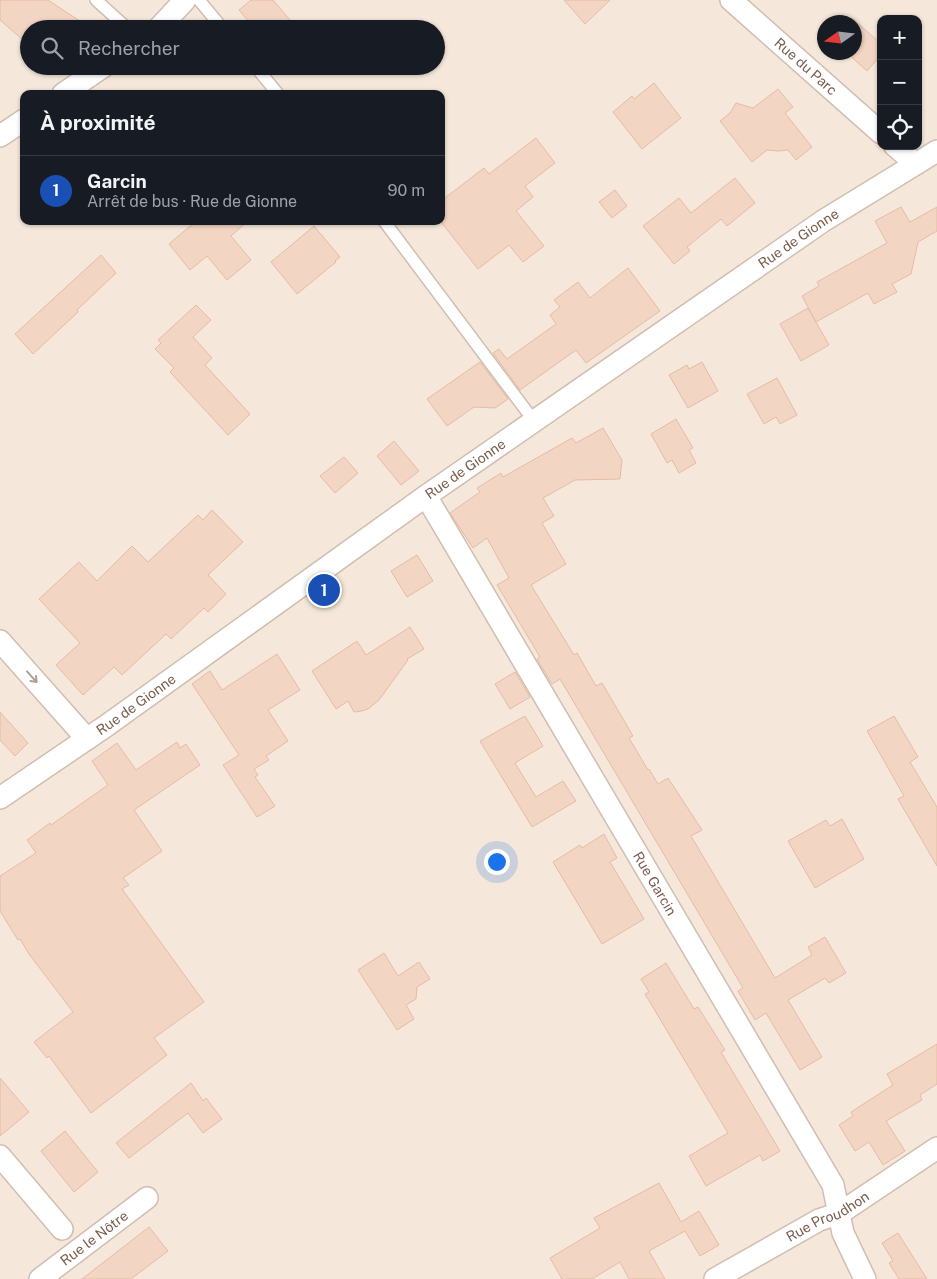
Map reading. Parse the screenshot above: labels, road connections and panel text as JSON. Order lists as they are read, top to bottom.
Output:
{
  "streets": {
    "street": [
      "Rue du Parc",
      "Rue de Gionne",
      "Rue Garcin",
      "Rue Proudhon",
      "Rue le Nôtre"
    ]
  },
  "crossings": [
    ["Rue de Gionne", "Rue Garcin"],
    ["Rue Garcin", "Rue Proudhon"]
  ],
  "north": "left",
  "page": {
    "map_buttons": ["+", "−"],
    "search": "Rechercher",
    "heading": "À proximité",
    "list": [
      {
        "mark": "1",
        "name": "Garcin",
        "note": "Arrêt de bus · Rue de Gionne",
        "value": "90 m"
      }
    ],
    "pins": "1"
  }
}
